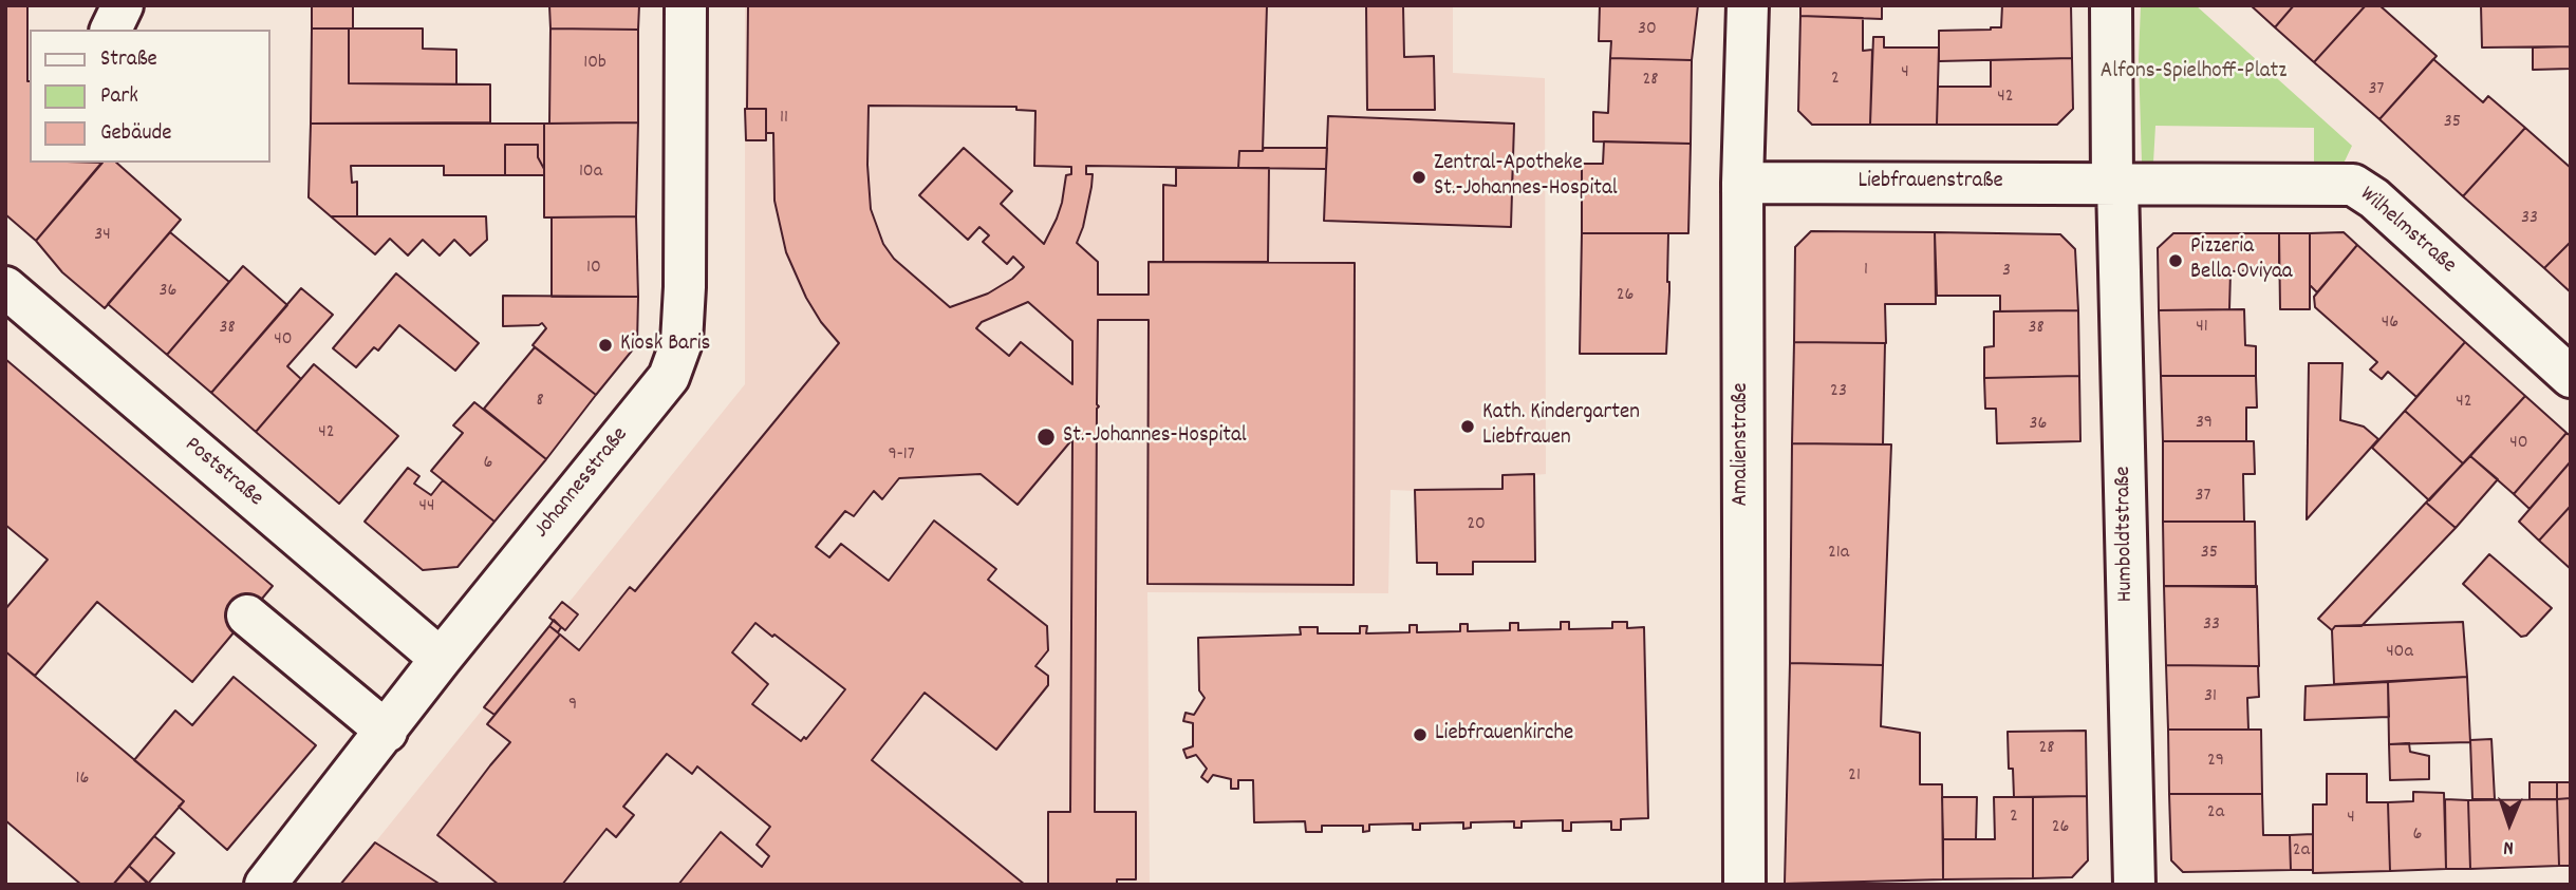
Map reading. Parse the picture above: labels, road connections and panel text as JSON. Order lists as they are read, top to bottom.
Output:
{
  "streets": {
    "street": [
      "Liebfrauenstraße",
      "Wilhelmstraße",
      "Amalienstraße",
      "Poststraße",
      "Johannesstraße",
      "Humboldtstraße"
    ]
  },
  "crossings": [
    ["Liebfrauenstraße", "Wilhelmstraße"],
    ["Liebfrauenstraße", "Amalienstraße"],
    ["Liebfrauenstraße", "Humboldtstraße"],
    ["Wilhelmstraße", "Humboldtstraße"],
    ["Poststraße", "Johannesstraße"]
  ],
  "parks": ["Alfons-Spielhoff-Platz"],
  "places": [
    "Zentral-Apotheke St.-Johannes-Hospital",
    "Pizzeria Bella Oviyaa",
    "Kiosk Baris",
    "Kath. Kindergarten Liebfrauen",
    "St.-Johannes-Hospital",
    "Liebfrauenkirche"
  ],
  "house_numbers": [
    "30",
    "10b",
    "4",
    "2",
    "28",
    "37",
    "42",
    "11",
    "35",
    "10a",
    "33",
    "34",
    "10",
    "1",
    "3",
    "36",
    "26",
    "46",
    "41",
    "38",
    "38",
    "40",
    "23",
    "8",
    "42",
    "39",
    "36",
    "42",
    "40",
    "9-17",
    "6",
    "37",
    "44",
    "20",
    "21a",
    "35",
    "33",
    "40a",
    "31",
    "9",
    "28",
    "29",
    "21",
    "16",
    "2a",
    "2",
    "4",
    "26",
    "6",
    "2a"
  ],
  "legend": ["Straße", "Park", "Gebäude"],
  "north": "bottom"
}
